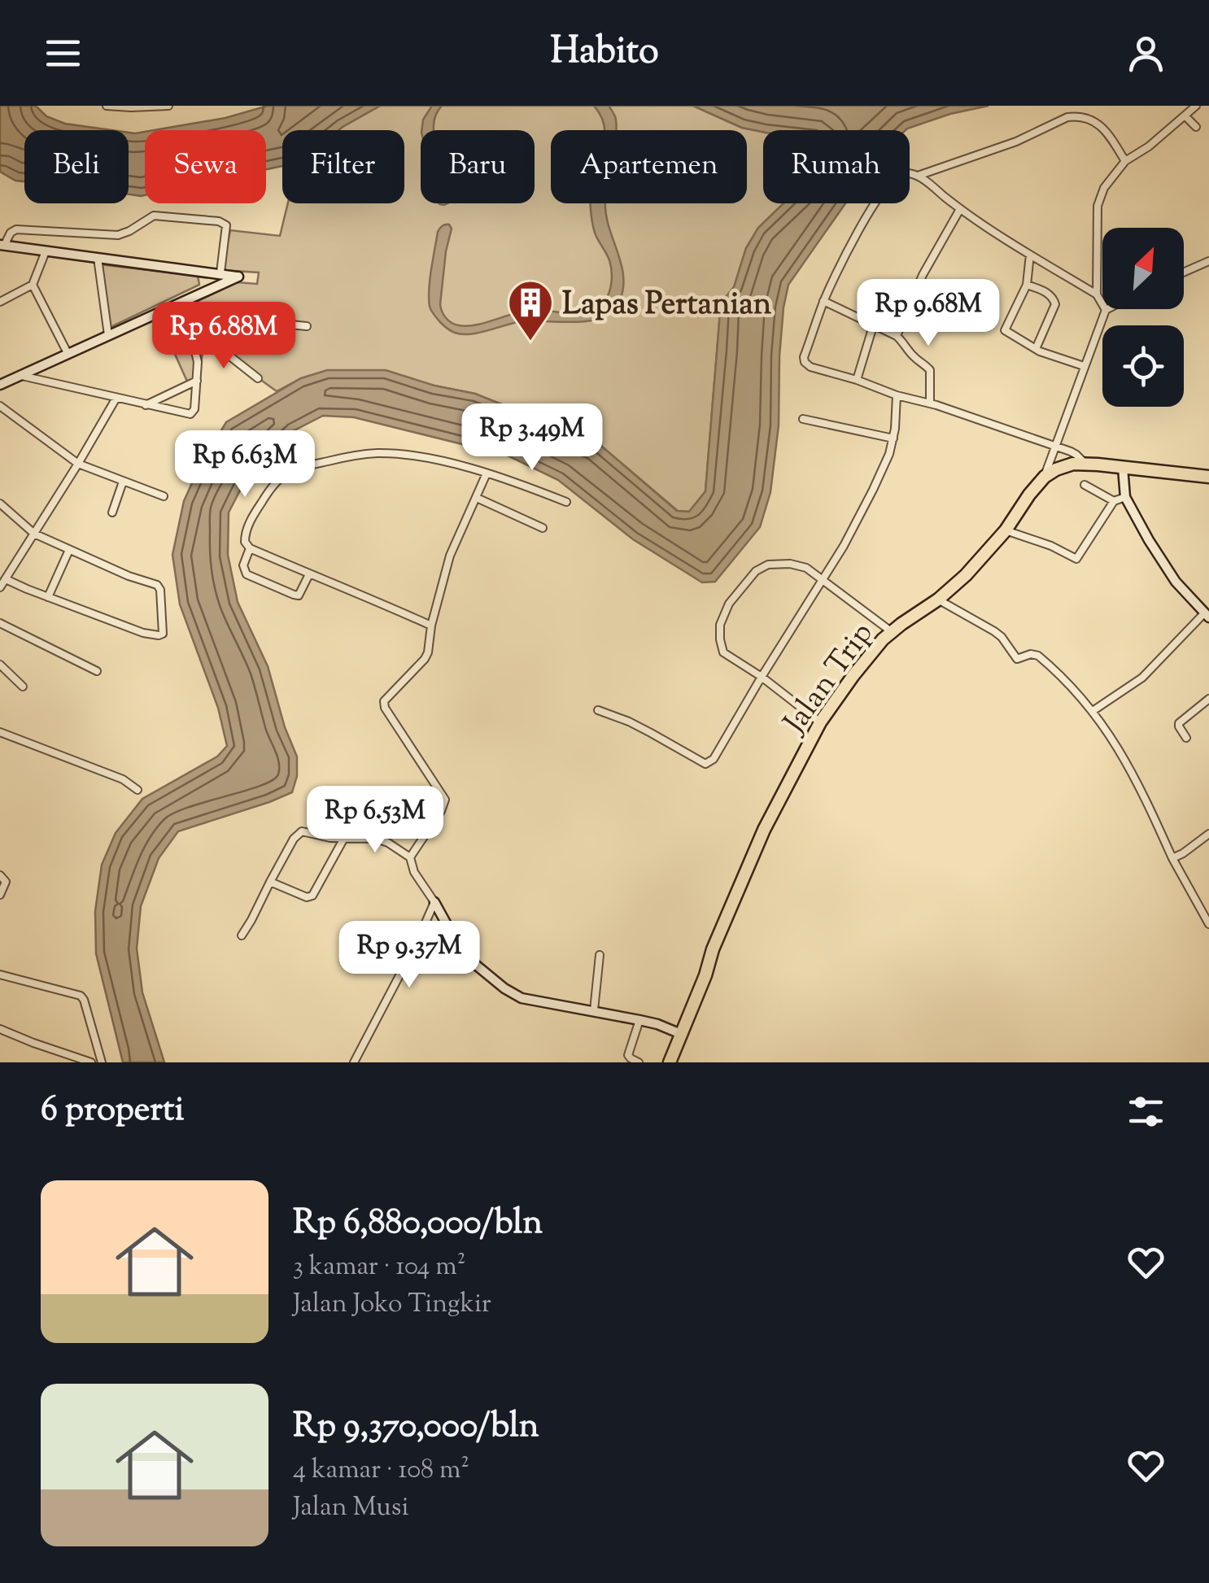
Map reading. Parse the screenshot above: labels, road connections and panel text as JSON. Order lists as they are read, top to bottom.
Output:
{
  "streets": {
    "highway": ["Jalan Trip"]
  },
  "places": {
    "building": ["Lapas Pertanian"]
  },
  "north": "top right",
  "page": {
    "header": "Habito",
    "chip": [
      "Beli",
      "Sewa",
      "Filter",
      "Baru",
      "Apartemen",
      "Rumah"
    ],
    "price": [
      "Rp 9.68M",
      "Rp 6.88M",
      "Rp 3.49M",
      "Rp 6.63M",
      "Rp 6.53M",
      "Rp 9.37M"
    ],
    "heading": "6 properti",
    "list": [
      {
        "name": "Rp 6,880,000/bln",
        "note": "3 kamar · 104 m² · Jalan Joko Tingkir"
      },
      {
        "name": "Rp 9,370,000/bln",
        "note": "4 kamar · 108 m² · Jalan Musi"
      }
    ]
  }
}
